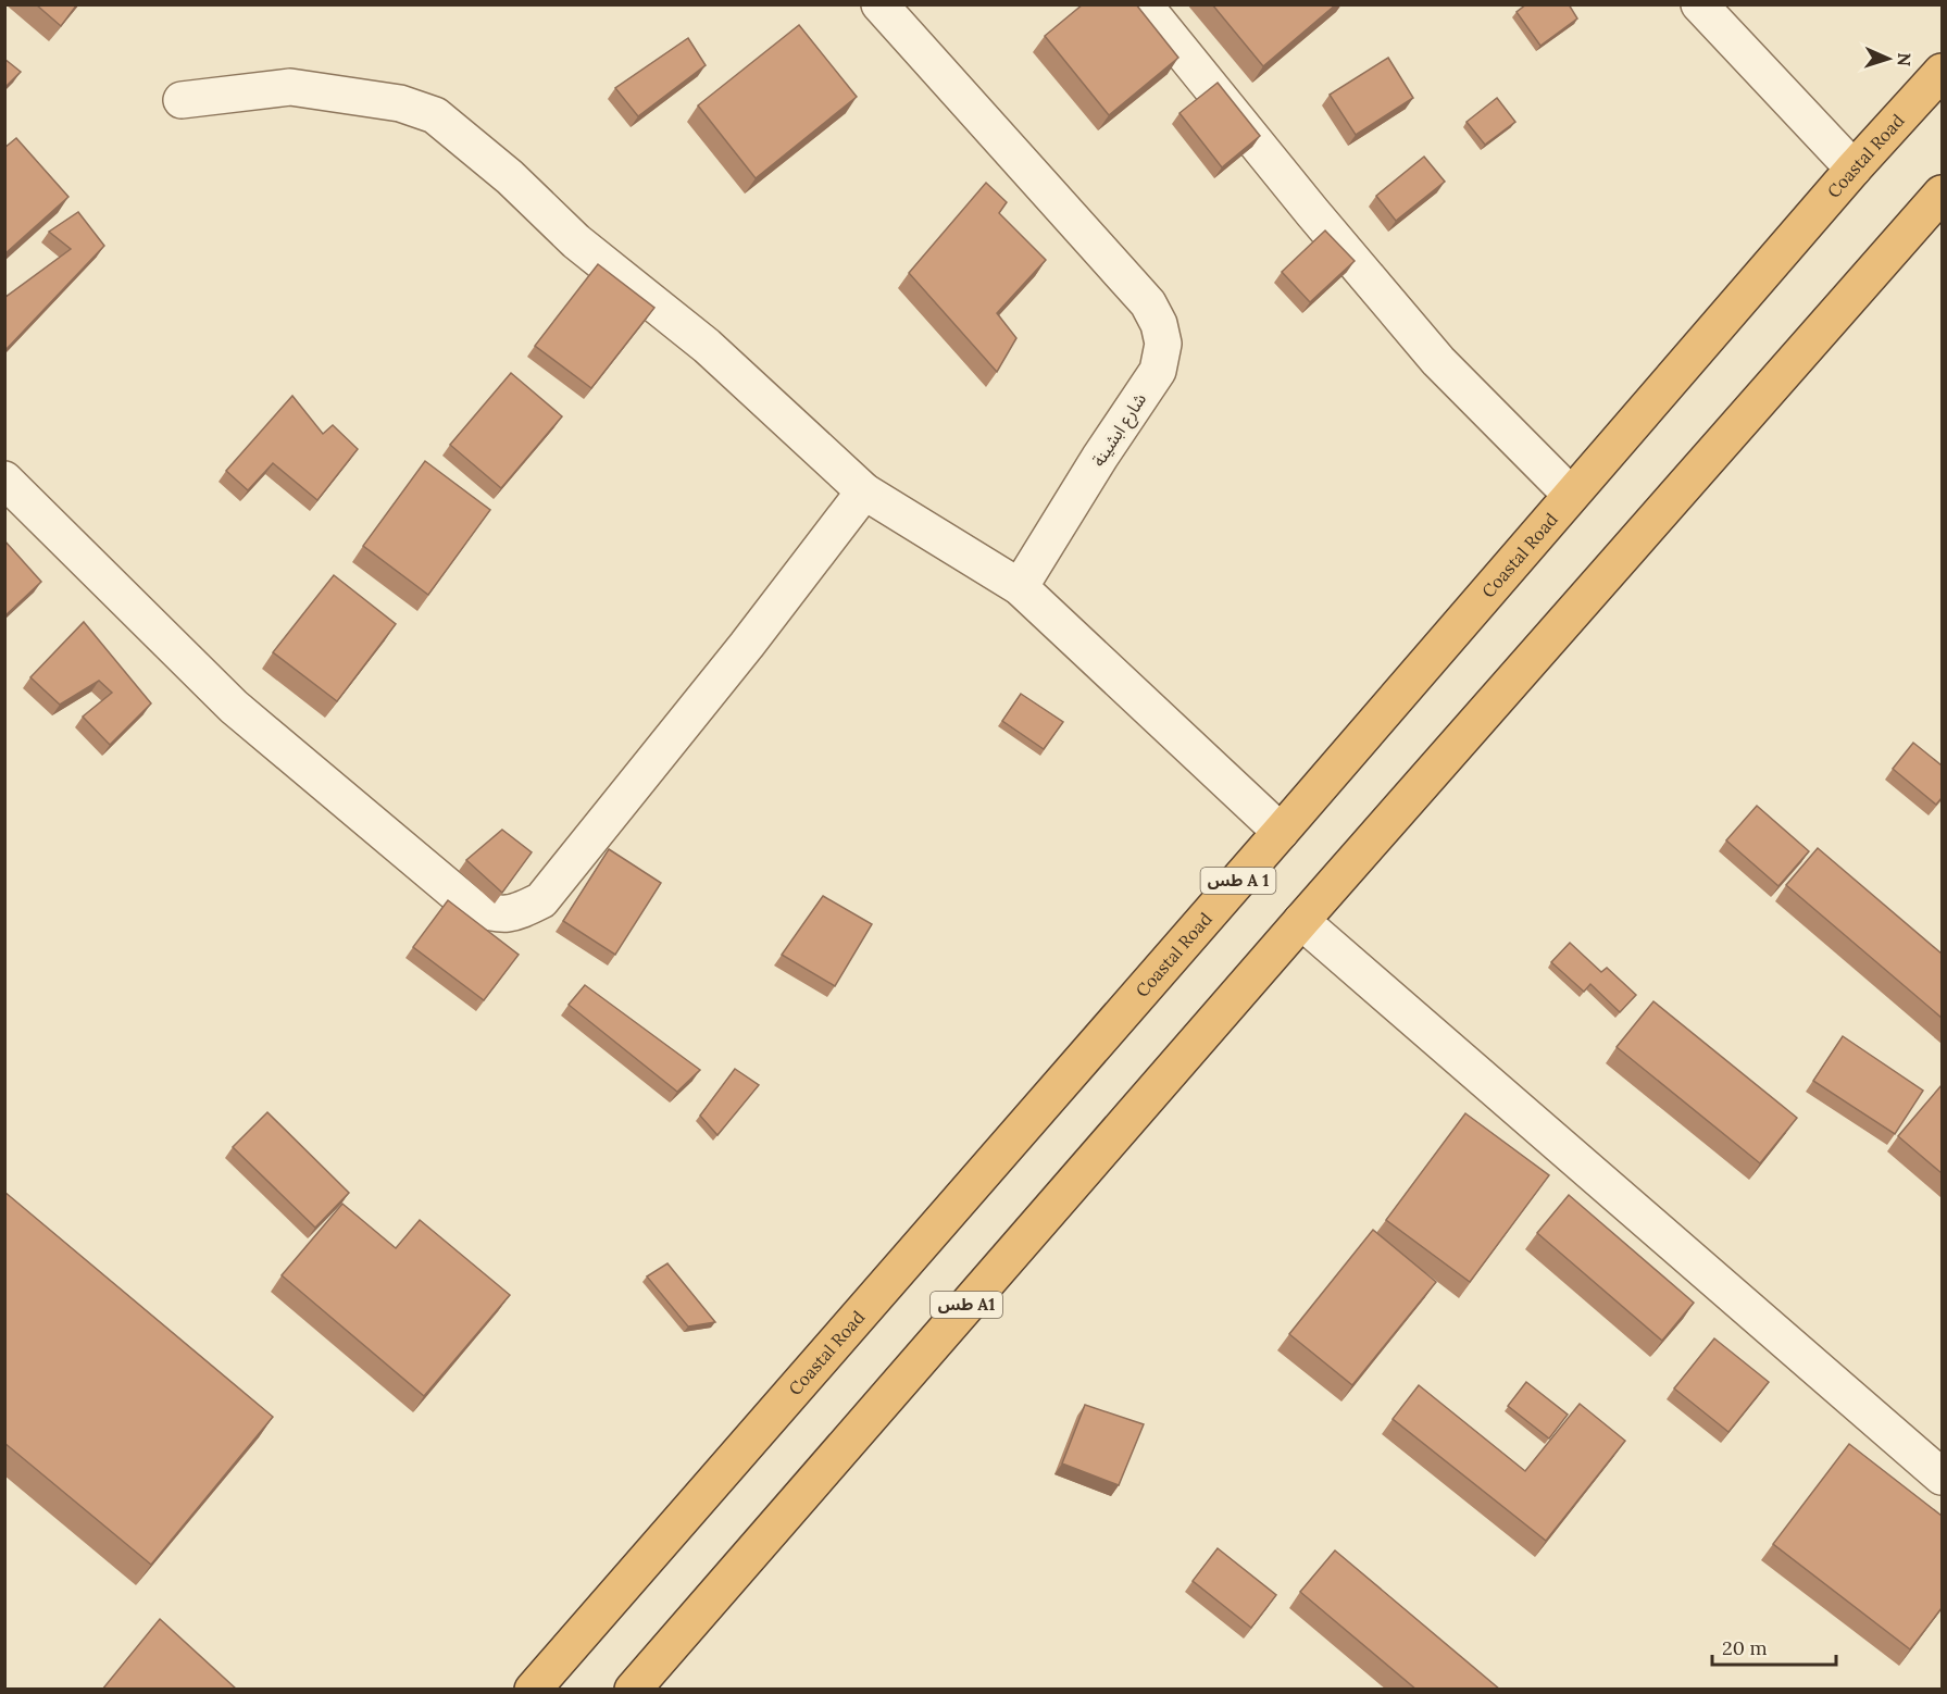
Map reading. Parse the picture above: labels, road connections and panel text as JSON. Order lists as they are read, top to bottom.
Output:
{
  "streets": {
    "highway": ["Coastal Road", "طس A 1", "طس A1"],
    "street": ["شارع ابشينة"]
  },
  "scale_bar": "20 m",
  "north": "right"
}
